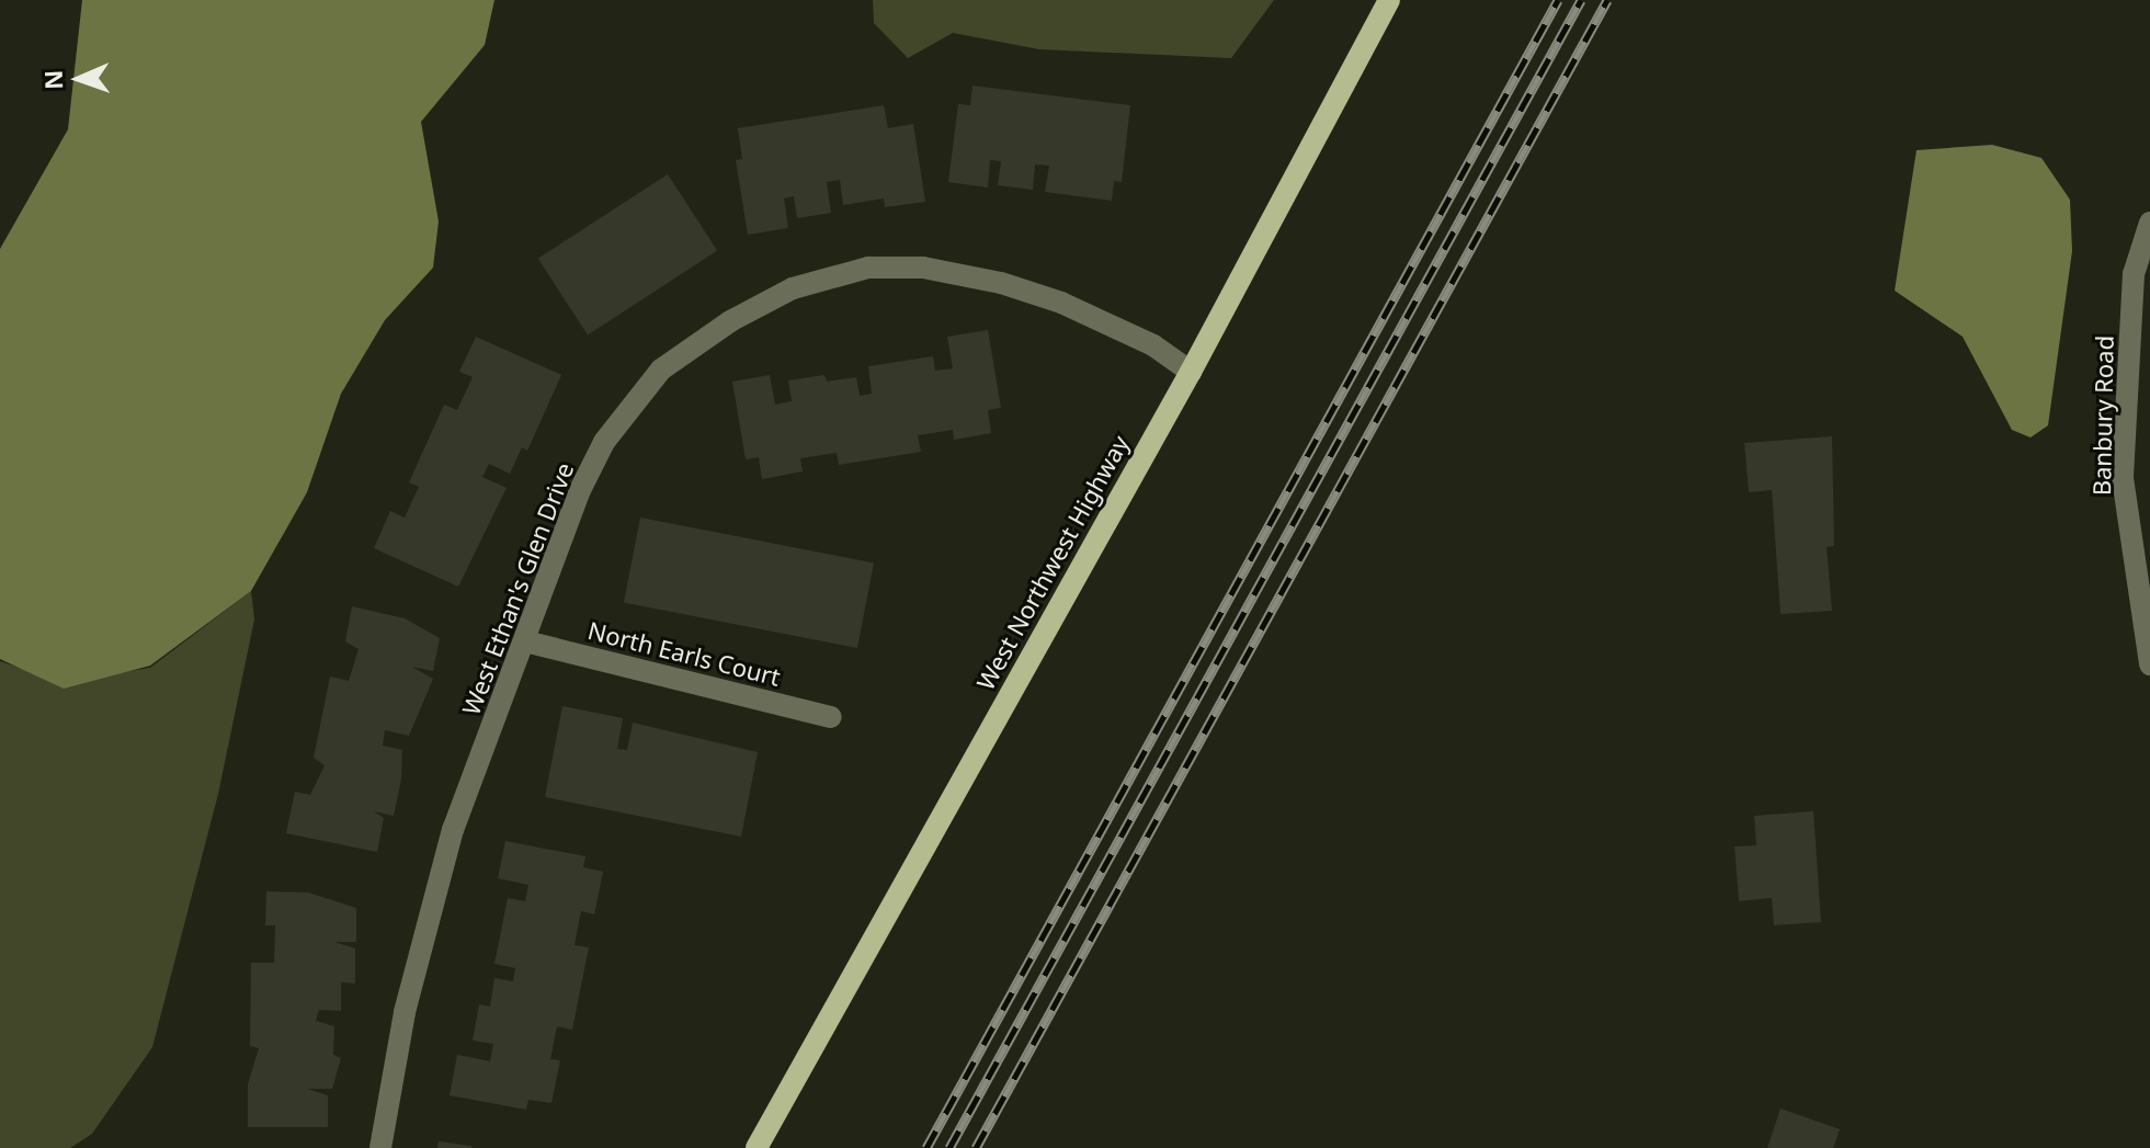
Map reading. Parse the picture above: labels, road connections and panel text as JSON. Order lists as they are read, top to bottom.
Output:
{
  "streets": {
    "main road": ["West Northwest Highway"],
    "street": ["Banbury Road", "West Ethan's Glen Drive", "North Earls Court"]
  },
  "crossings": [
    ["West Northwest Highway", "West Ethan's Glen Drive"],
    ["West Ethan's Glen Drive", "North Earls Court"]
  ],
  "north": "left"
}
